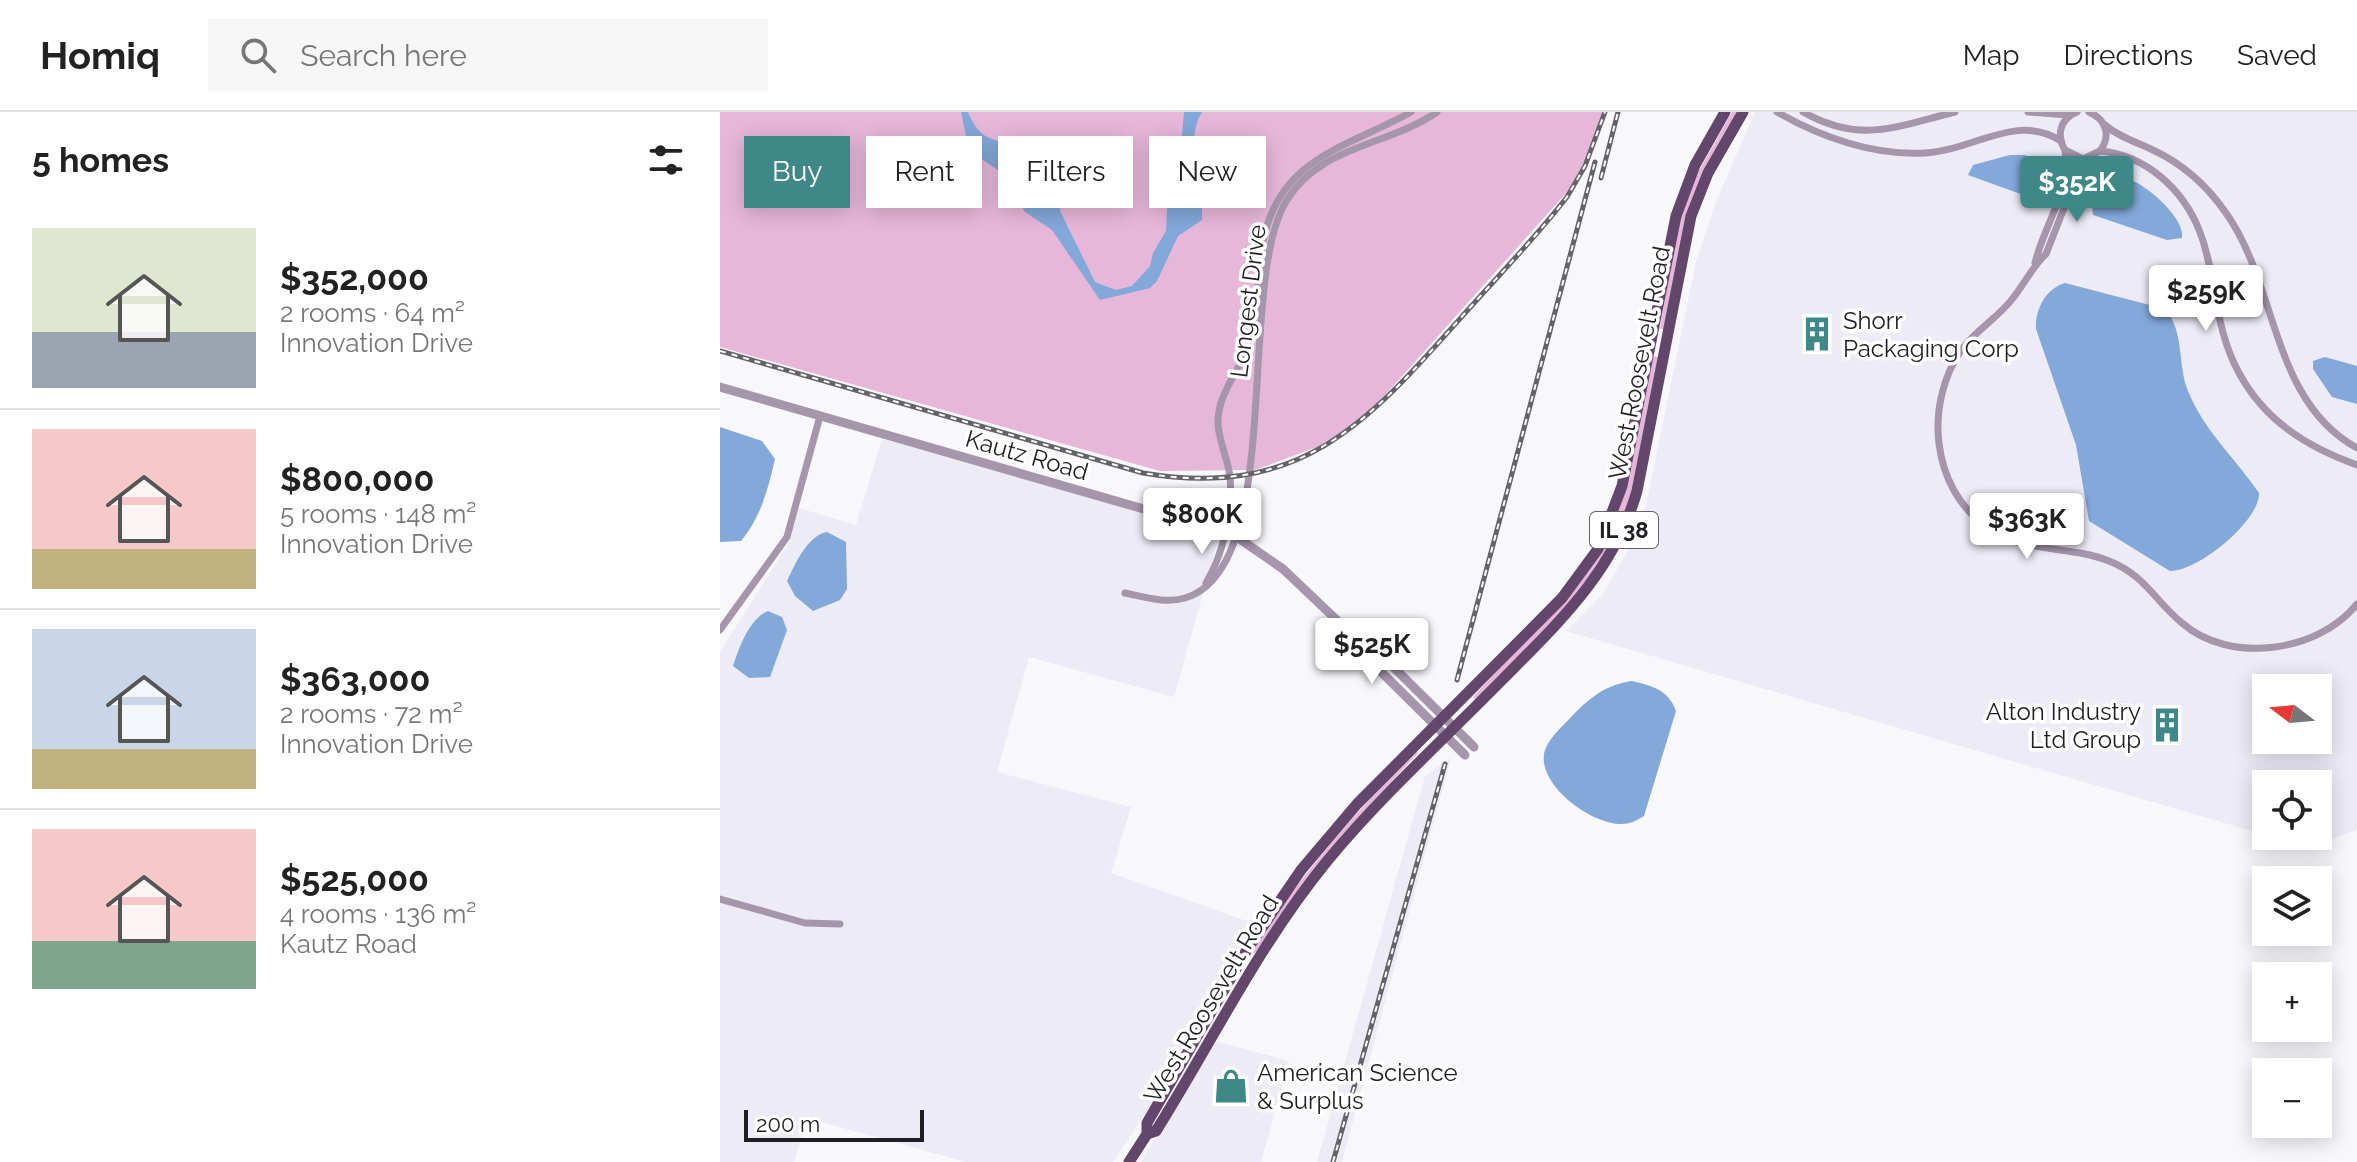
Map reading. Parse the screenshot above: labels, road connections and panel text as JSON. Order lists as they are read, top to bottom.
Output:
{
  "streets": {
    "main road": ["West Roosevelt Road", "IL 38"],
    "street": ["Longest Drive", "Kautz Road"]
  },
  "crossings": [
    ["Longest Drive", "Kautz Road"],
    ["West Roosevelt Road", "Kautz Road"],
    ["West Roosevelt Road", "IL 38"],
    ["Kautz Road", "IL 38"]
  ],
  "places": {
    "building": ["Shorr Packaging Corp", "Alton Industry Ltd Group"],
    "shop": ["American Science & Surplus"]
  },
  "scale_bar": "200 m",
  "north": "left",
  "page": {
    "header": "Homiq",
    "search": "Search here",
    "nav": ["Map", "Directions", "Saved"],
    "heading": "5 homes",
    "chip": [
      "Buy",
      "Rent",
      "Filters",
      "New"
    ],
    "price": [
      "$352K",
      "$259K",
      "$800K",
      "$363K",
      "$525K"
    ],
    "list": [
      {
        "name": "$352,000",
        "note": "2 rooms · 64 m² · Innovation Drive"
      },
      {
        "name": "$800,000",
        "note": "5 rooms · 148 m² · Innovation Drive"
      },
      {
        "name": "$363,000",
        "note": "2 rooms · 72 m² · Innovation Drive"
      },
      {
        "name": "$525,000",
        "note": "4 rooms · 136 m² · Kautz Road"
      }
    ],
    "map_buttons": ["+", "−"],
    "scale": "200 m"
  }
}
